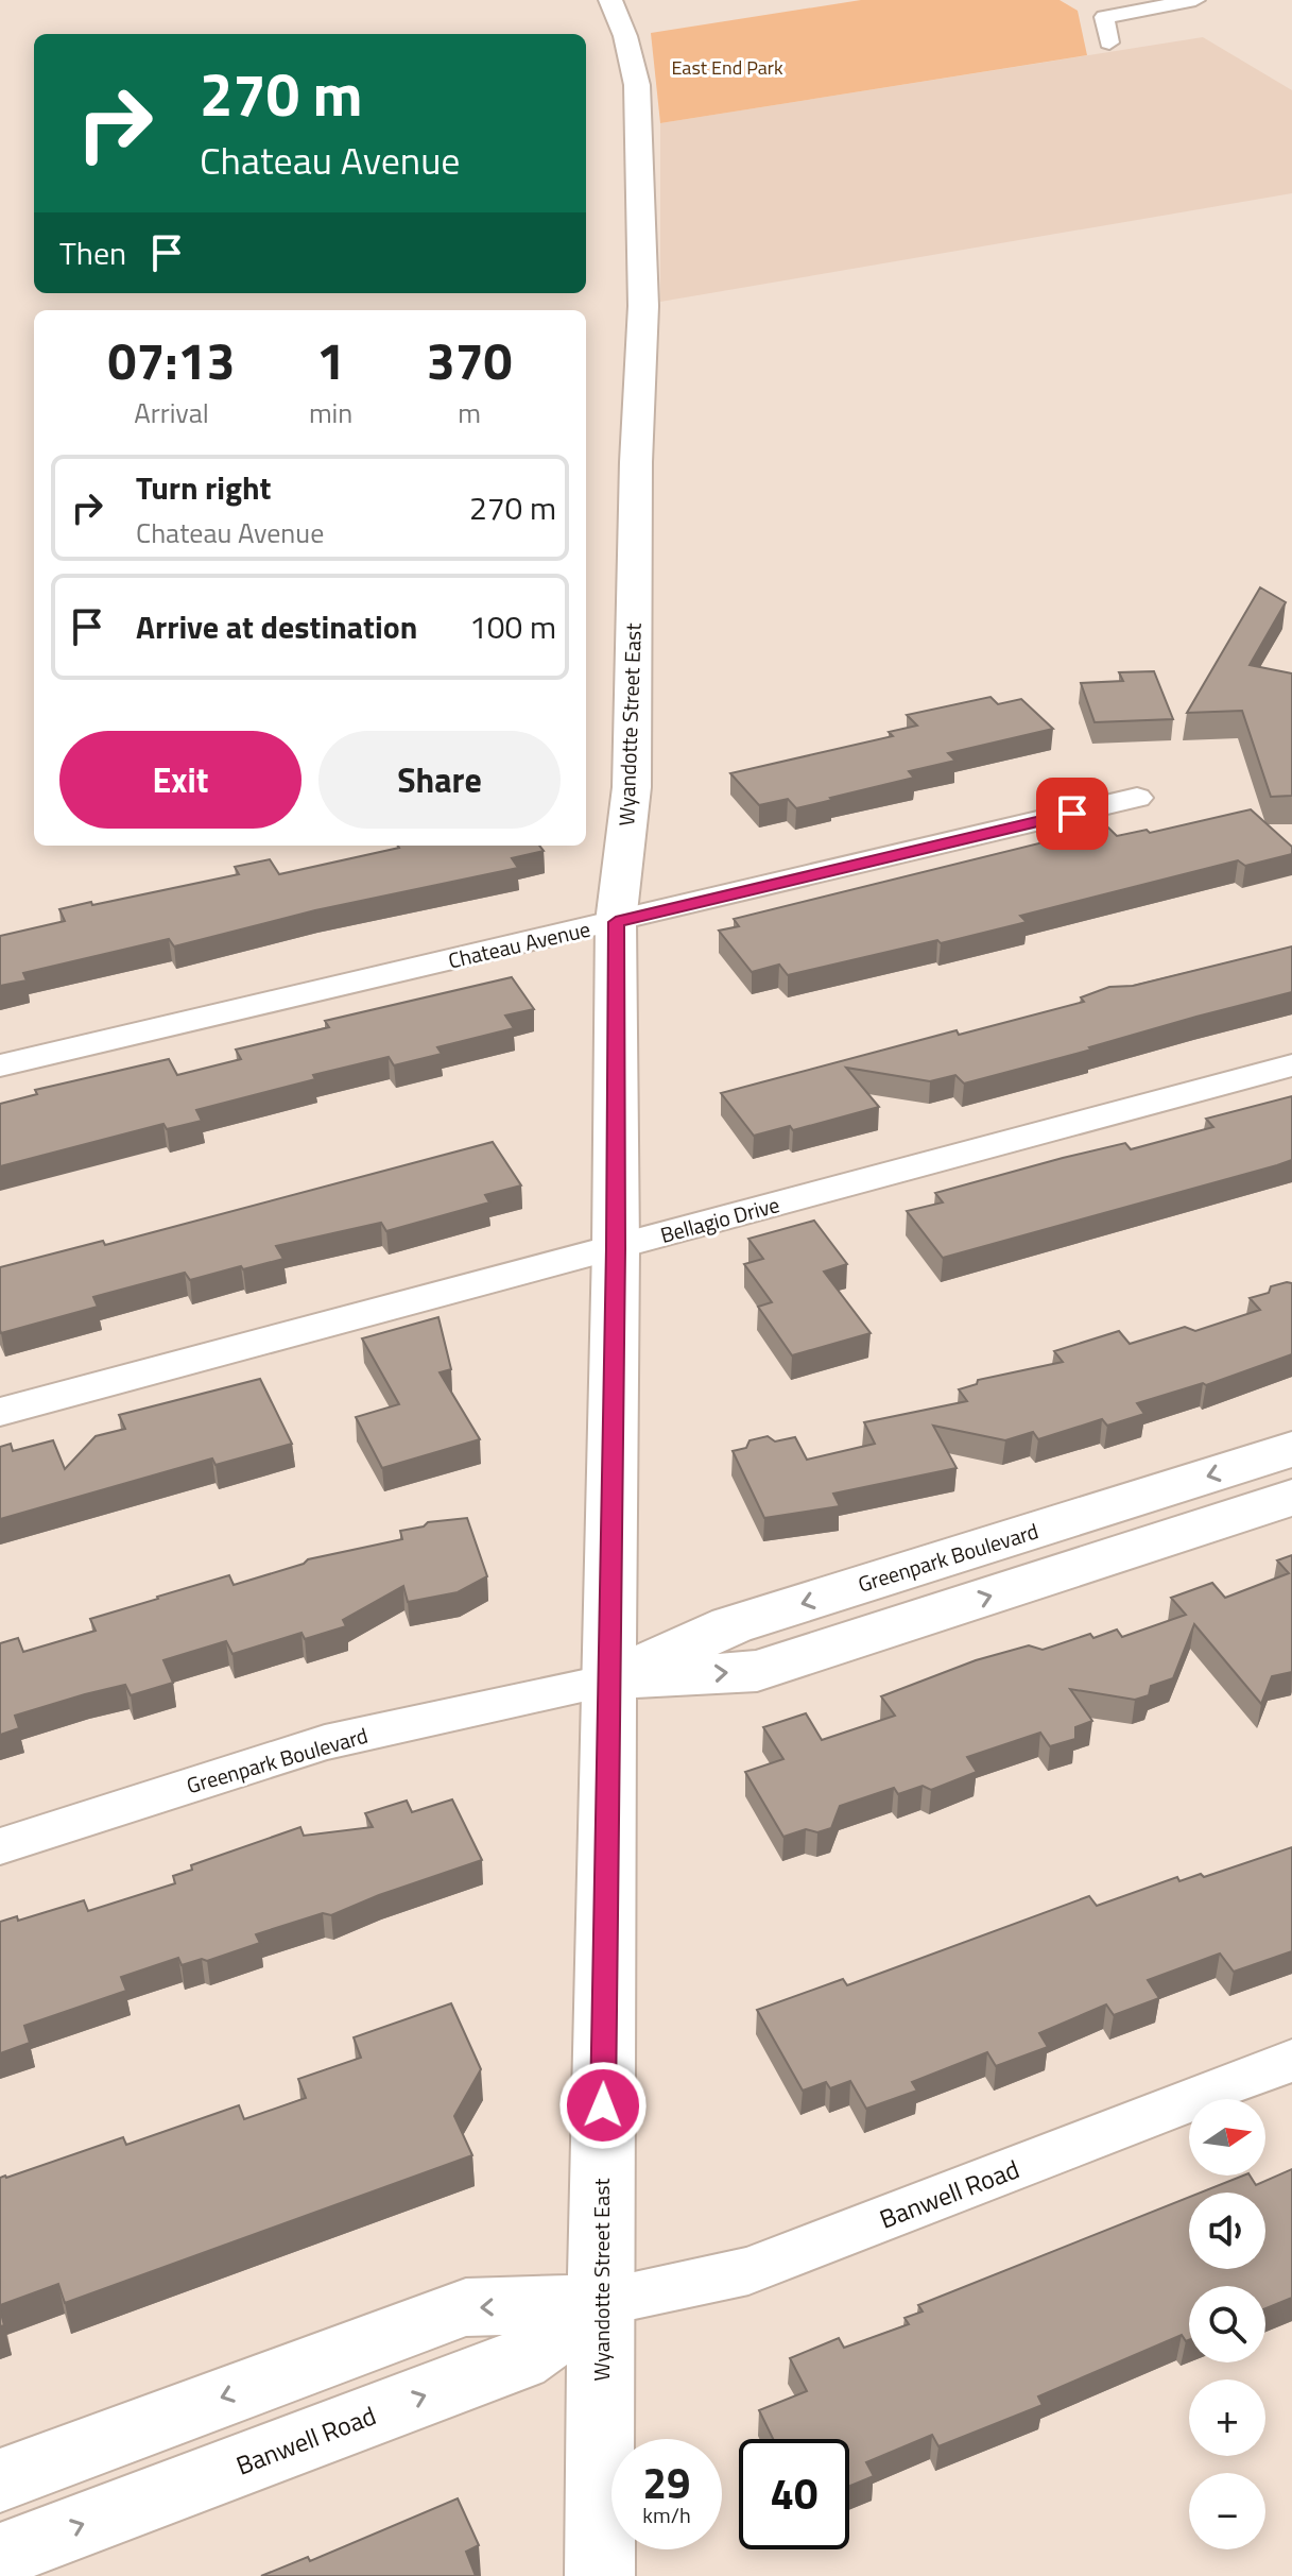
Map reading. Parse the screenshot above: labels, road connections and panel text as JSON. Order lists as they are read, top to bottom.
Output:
{
  "streets": {
    "street": [
      "Wyandotte Street East",
      "Chateau Avenue",
      "Bellagio Drive",
      "Greenpark Boulevard",
      "Banwell Road"
    ]
  },
  "crossings": [
    ["Wyandotte Street East", "Chateau Avenue"],
    ["Wyandotte Street East", "Bellagio Drive"],
    ["Wyandotte Street East", "Greenpark Boulevard"],
    ["Wyandotte Street East", "Banwell Road"]
  ],
  "parks": ["East End Park"],
  "north": "right",
  "page": {
    "turn": ["270 m", "Chateau Avenue"],
    "then": "Then",
    "eta": [
      "07:13",
      "Arrival",
      "1",
      "min",
      "370",
      "m"
    ],
    "list": [
      {
        "name": "Turn right",
        "note": "Chateau Avenue",
        "value": "270 m"
      },
      {
        "name": "Arrive at destination",
        "value": "100 m"
      }
    ],
    "buttons": ["Exit", "Share"],
    "map_buttons": ["+", "−"],
    "speed": "29 km/h",
    "limit": "40"
  }
}
